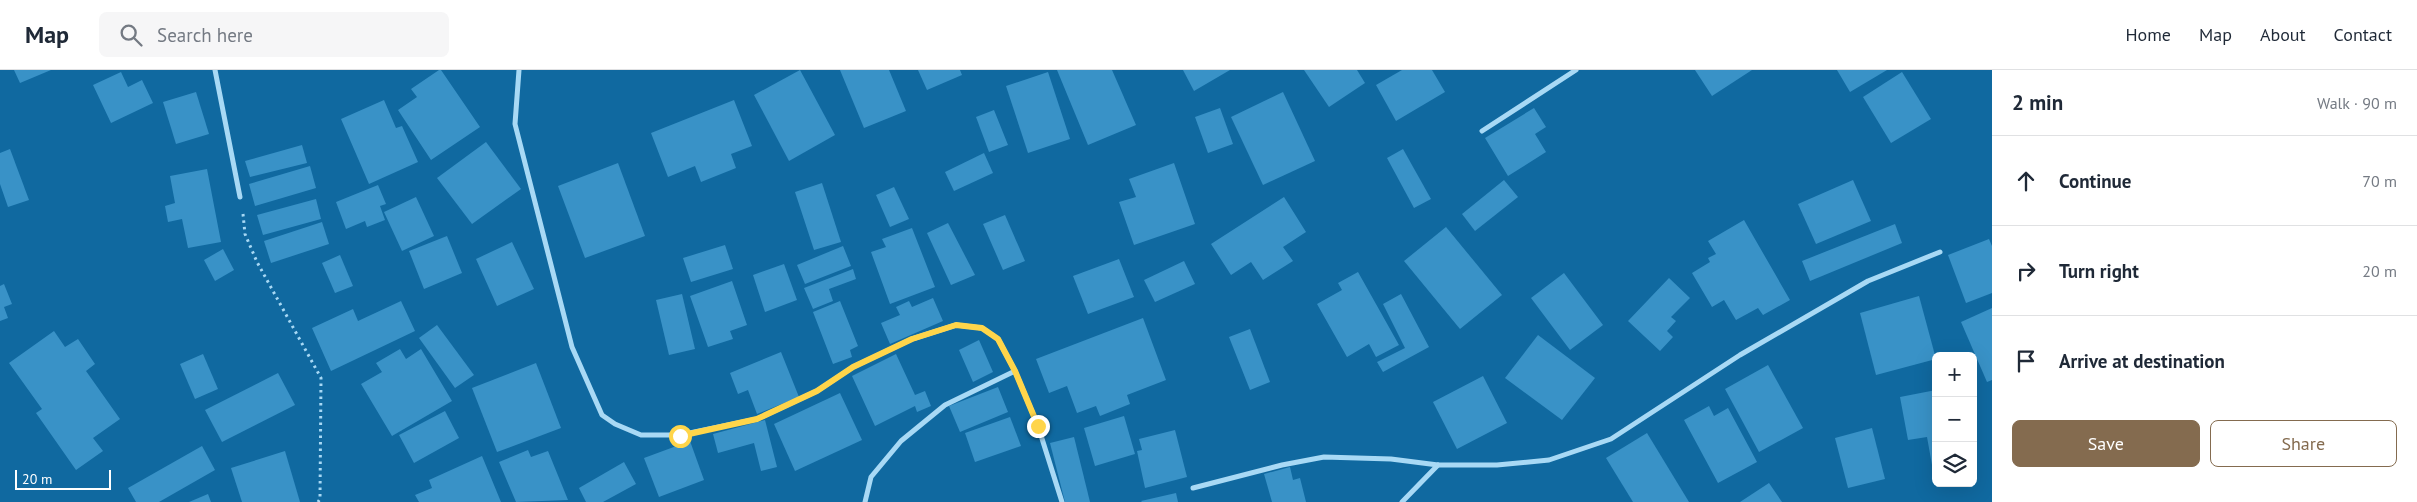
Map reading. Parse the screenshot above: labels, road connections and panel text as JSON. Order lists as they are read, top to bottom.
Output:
{
  "scale_bar": "20 m",
  "page": {
    "header": "Map",
    "search": "Search here",
    "nav": [
      "Home",
      "Map",
      "About",
      "Contact"
    ],
    "heading": ["2 min", "Walk · 90 m"],
    "list": [
      ["Continue", "70 m"],
      ["Turn right", "20 m"],
      "Arrive at destination"
    ],
    "map_buttons": ["+", "−"],
    "buttons": ["Save", "Share"],
    "scale": "20 m"
  }
}
